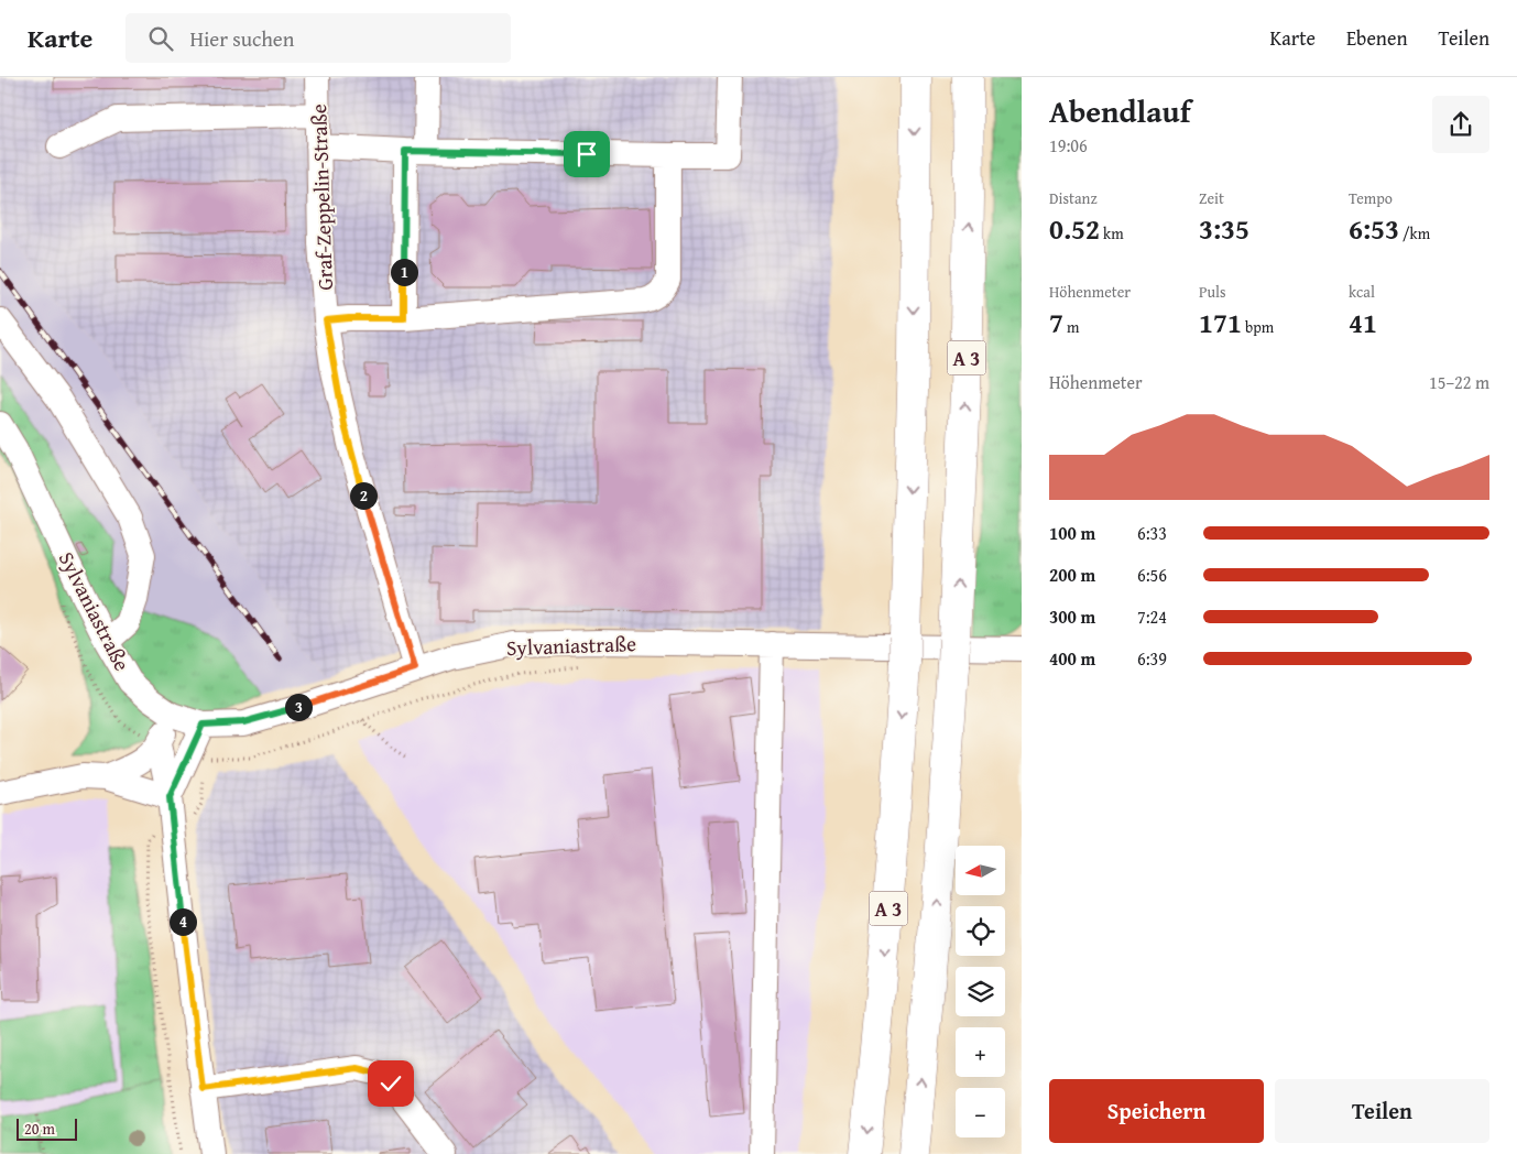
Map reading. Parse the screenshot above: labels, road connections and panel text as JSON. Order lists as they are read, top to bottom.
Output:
{
  "streets": {
    "highway": ["A 3"],
    "street": ["Graf-Zeppelin-Straße", "Sylvaniastraße"]
  },
  "crossings": [
    ["Graf-Zeppelin-Straße", "Sylvaniastraße"],
    ["A 3", "Sylvaniastraße"]
  ],
  "scale_bar": "20 m",
  "north": "left",
  "page": {
    "header": "Karte",
    "search": "Hier suchen",
    "nav": ["Karte", "Ebenen", "Teilen"],
    "heading": ["Abendlauf", "19:06"],
    "stats": [
      ["Distanz", "0.52 km"],
      ["Zeit", "3:35"],
      ["Tempo", "6:53 /km"],
      ["Höhenmeter", "7 m"],
      ["Puls", "171 bpm"],
      ["kcal", "41"]
    ],
    "pins": [
      "1",
      "2",
      "3",
      "4"
    ],
    "chart": ["Höhenmeter", "15–22 m"],
    "list": [
      {
        "name": "100 m",
        "note": "6:33"
      },
      {
        "name": "200 m",
        "note": "6:56"
      },
      {
        "name": "300 m",
        "note": "7:24"
      },
      {
        "name": "400 m",
        "note": "6:39"
      }
    ],
    "map_buttons": ["+", "−"],
    "buttons": ["Speichern", "Teilen"],
    "scale": "20 m"
  }
}
